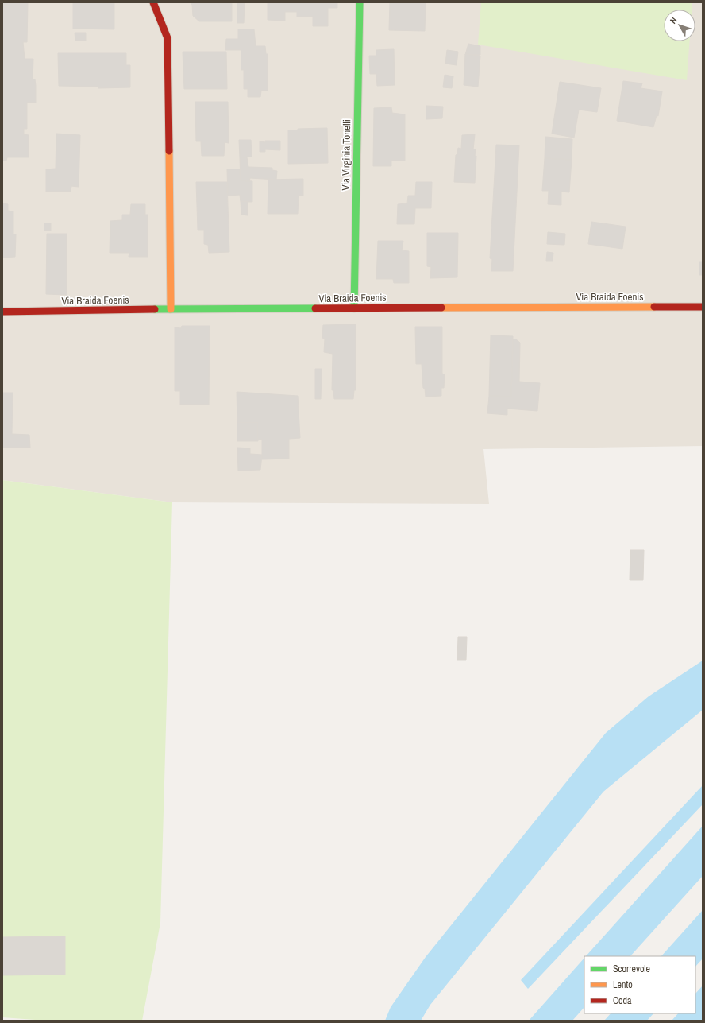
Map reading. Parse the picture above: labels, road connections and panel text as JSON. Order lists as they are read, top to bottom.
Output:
{
  "streets": {
    "street": ["Via Virginia Tonelli", "Via Braida Foenis"]
  },
  "crossings": [
    ["Via Virginia Tonelli", "Via Braida Foenis"]
  ],
  "legend": ["Scorrevole", "Lento", "Coda"],
  "north": "top left"
}
